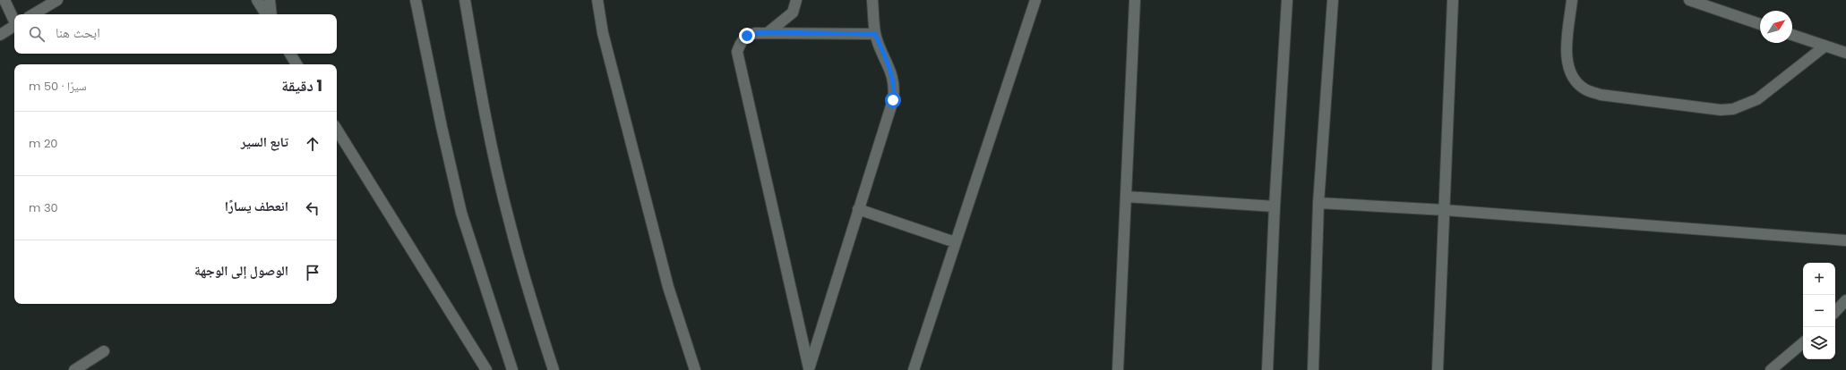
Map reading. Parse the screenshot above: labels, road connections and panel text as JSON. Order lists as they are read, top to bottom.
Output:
{
  "north": "top right",
  "page": {
    "search": "ابحث هنا",
    "heading": ["1 دقيقة", "سيرًا · 50 m"],
    "list": [
      ["تابع السير", "20 m"],
      ["انعطف يسارًا", "30 m"],
      "الوصول إلى الوجهة"
    ],
    "map_buttons": ["+", "−"]
  }
}
